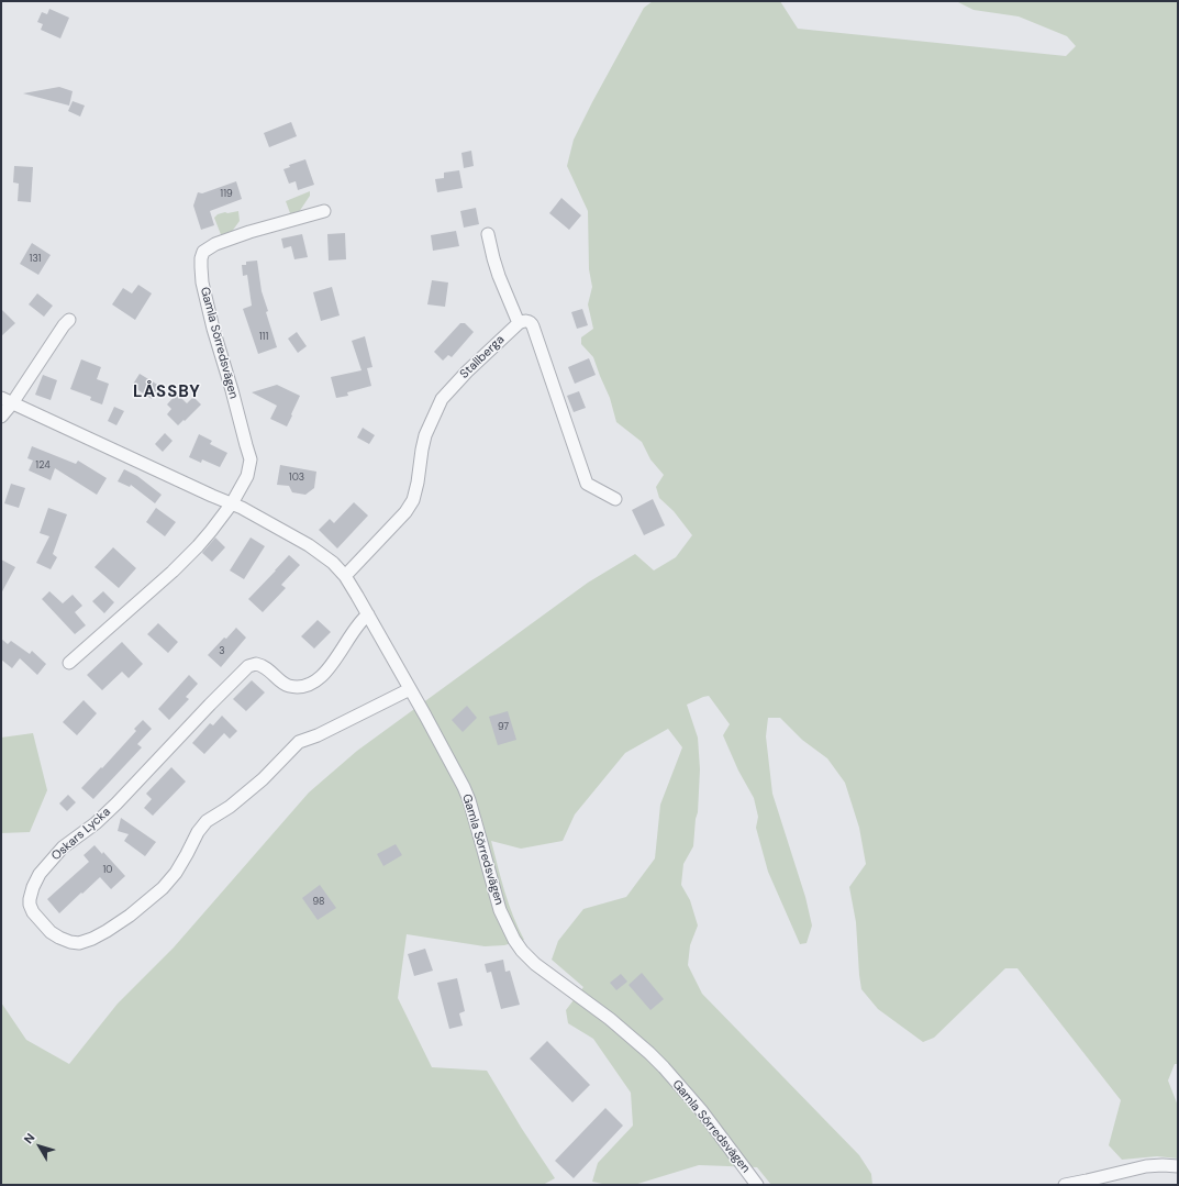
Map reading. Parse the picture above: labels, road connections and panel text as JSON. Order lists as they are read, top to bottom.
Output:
{
  "streets": {
    "street": ["Gamla Sörredsvägen", "Stallberga", "Oskars Lycka"]
  },
  "crossings": [
    ["Gamla Sörredsvägen", "Stallberga"],
    ["Gamla Sörredsvägen", "Oskars Lycka"]
  ],
  "districts": ["LÅSSBY"],
  "house_numbers": [
    "119",
    "131",
    "111",
    "124",
    "103",
    "3",
    "97",
    "10",
    "98"
  ],
  "north": "top left"
}
